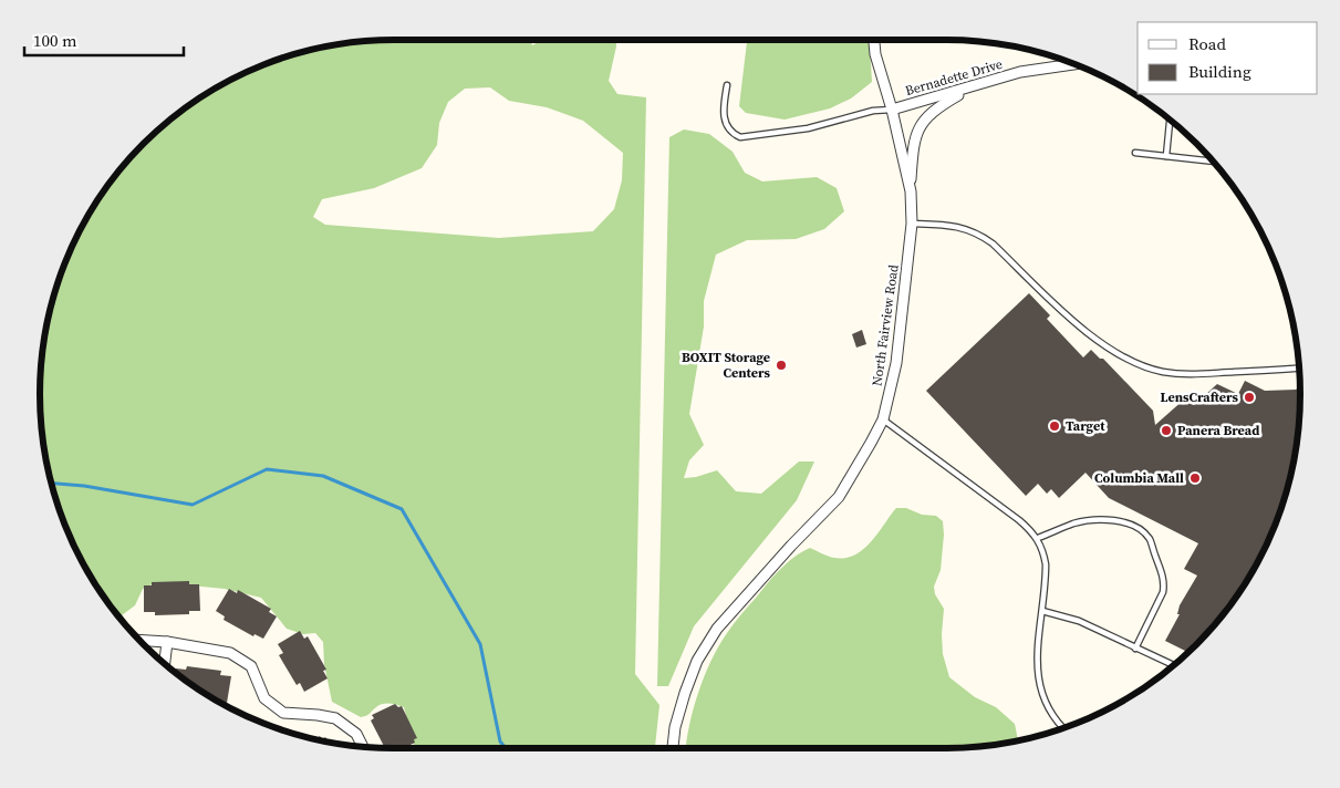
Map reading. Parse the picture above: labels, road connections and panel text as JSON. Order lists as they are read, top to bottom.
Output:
{
  "streets": {
    "street": ["Bernadette Drive", "North Fairview Road"]
  },
  "crossings": [
    ["Bernadette Drive", "North Fairview Road"]
  ],
  "places": [
    "BOXIT Storage Centers",
    "LensCrafters",
    "Target",
    "Panera Bread",
    "Columbia Mall"
  ],
  "legend": ["Road", "Building"],
  "scale_bar": "100 m"
}
